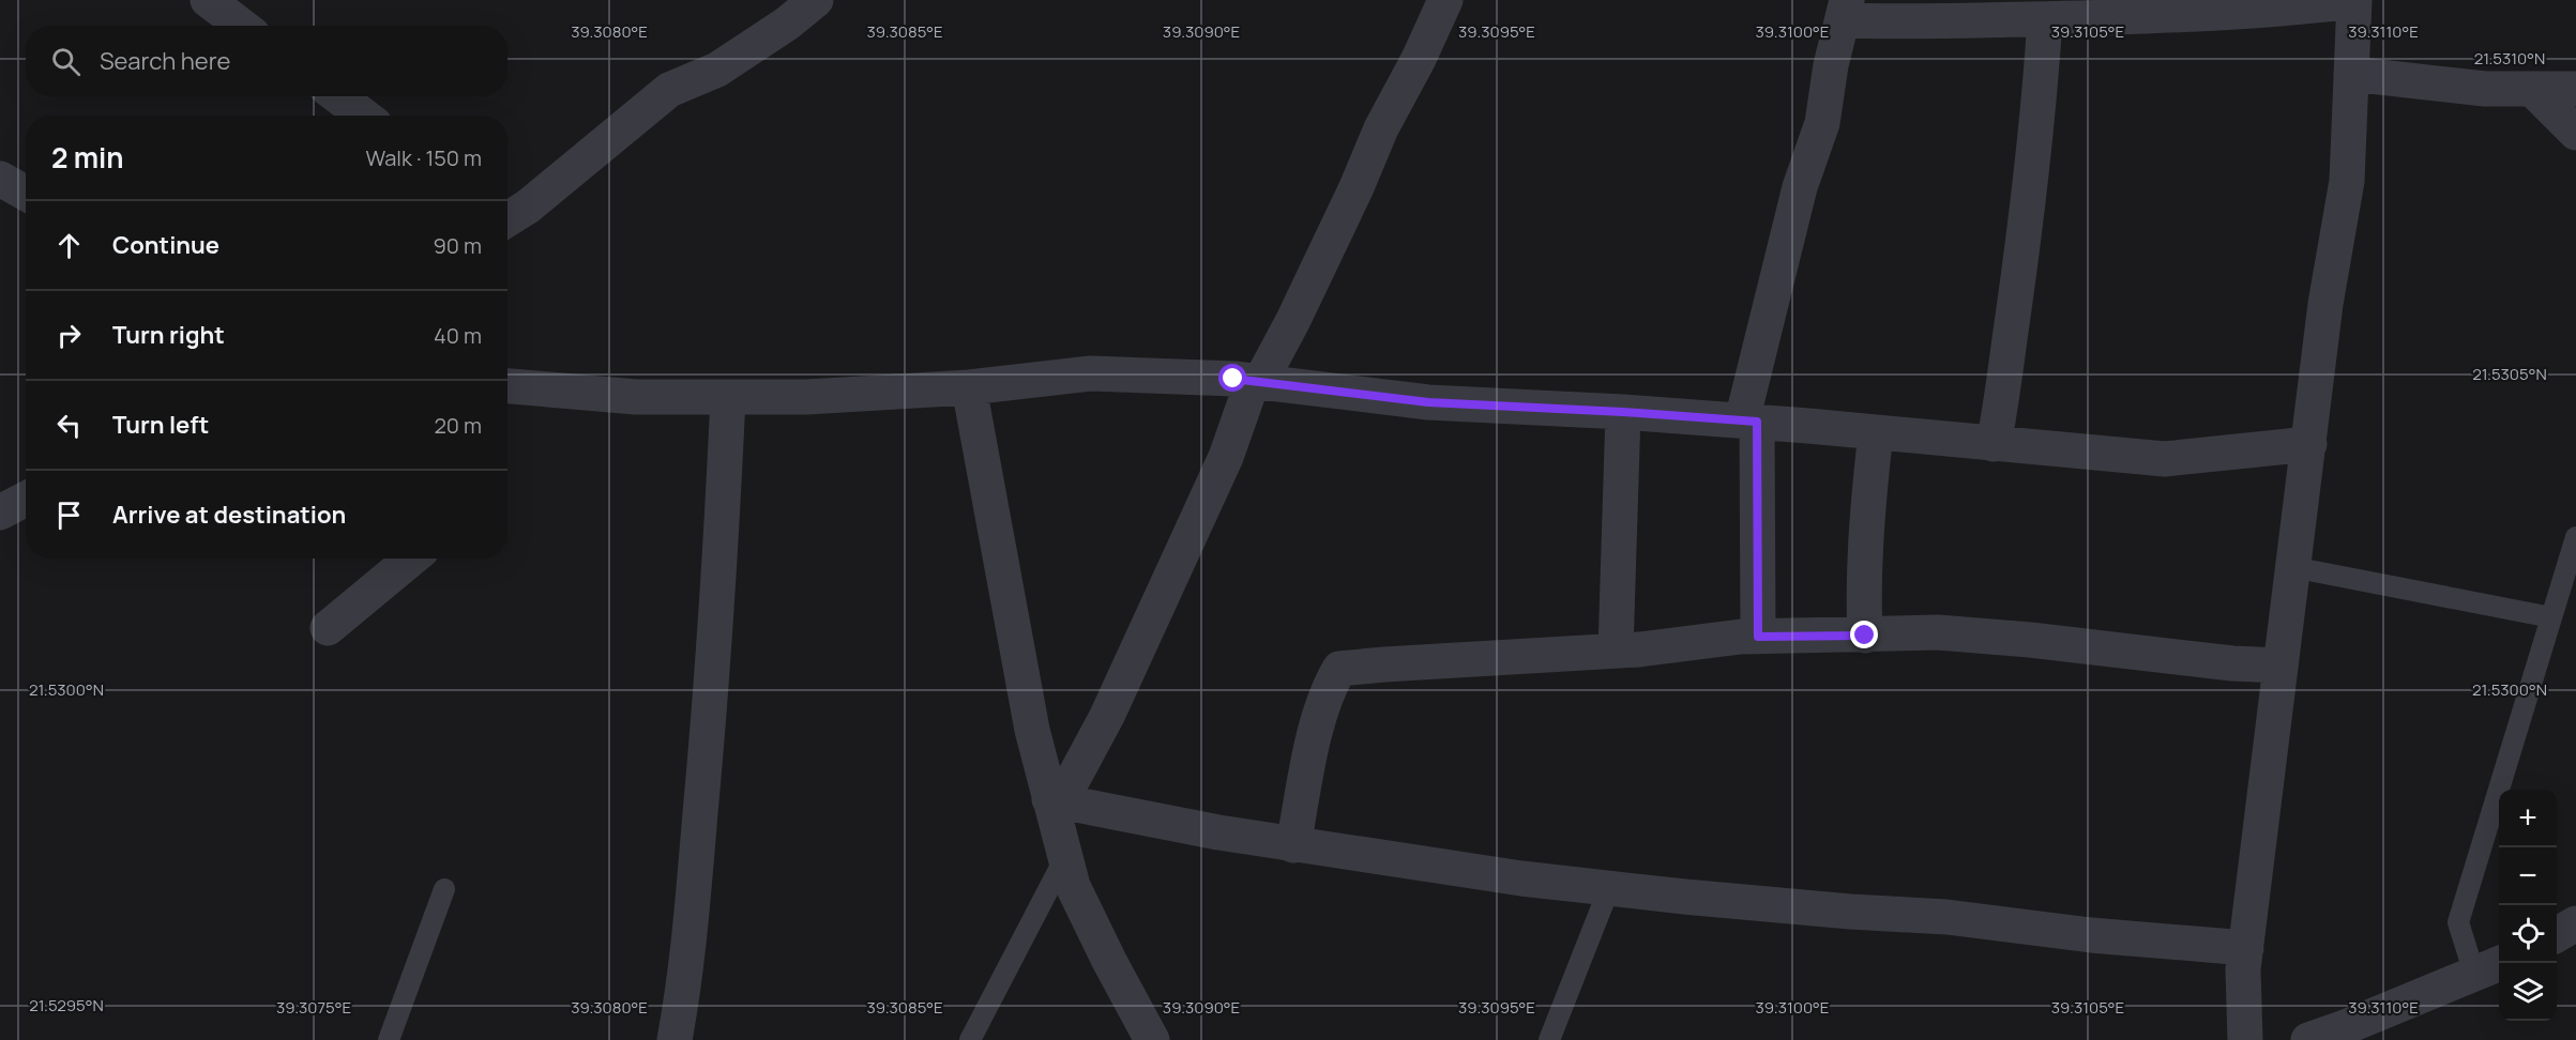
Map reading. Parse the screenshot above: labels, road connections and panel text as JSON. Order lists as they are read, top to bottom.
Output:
{
  "page": {
    "search": "Search here",
    "heading": ["2 min", "Walk · 150 m"],
    "list": [
      ["Continue", "90 m"],
      ["Turn right", "40 m"],
      ["Turn left", "20 m"],
      "Arrive at destination"
    ],
    "map_buttons": ["+", "−"]
  },
  "coordinates": [
    "39.3080°E",
    "39.3085°E",
    "39.3090°E",
    "39.3095°E",
    "39.3100°E",
    "39.3105°E",
    "39.3110°E",
    "21.5310°N",
    "21.5305°N",
    "21.5300°N",
    "21.5295°N",
    "39.3075°E"
  ]
}
